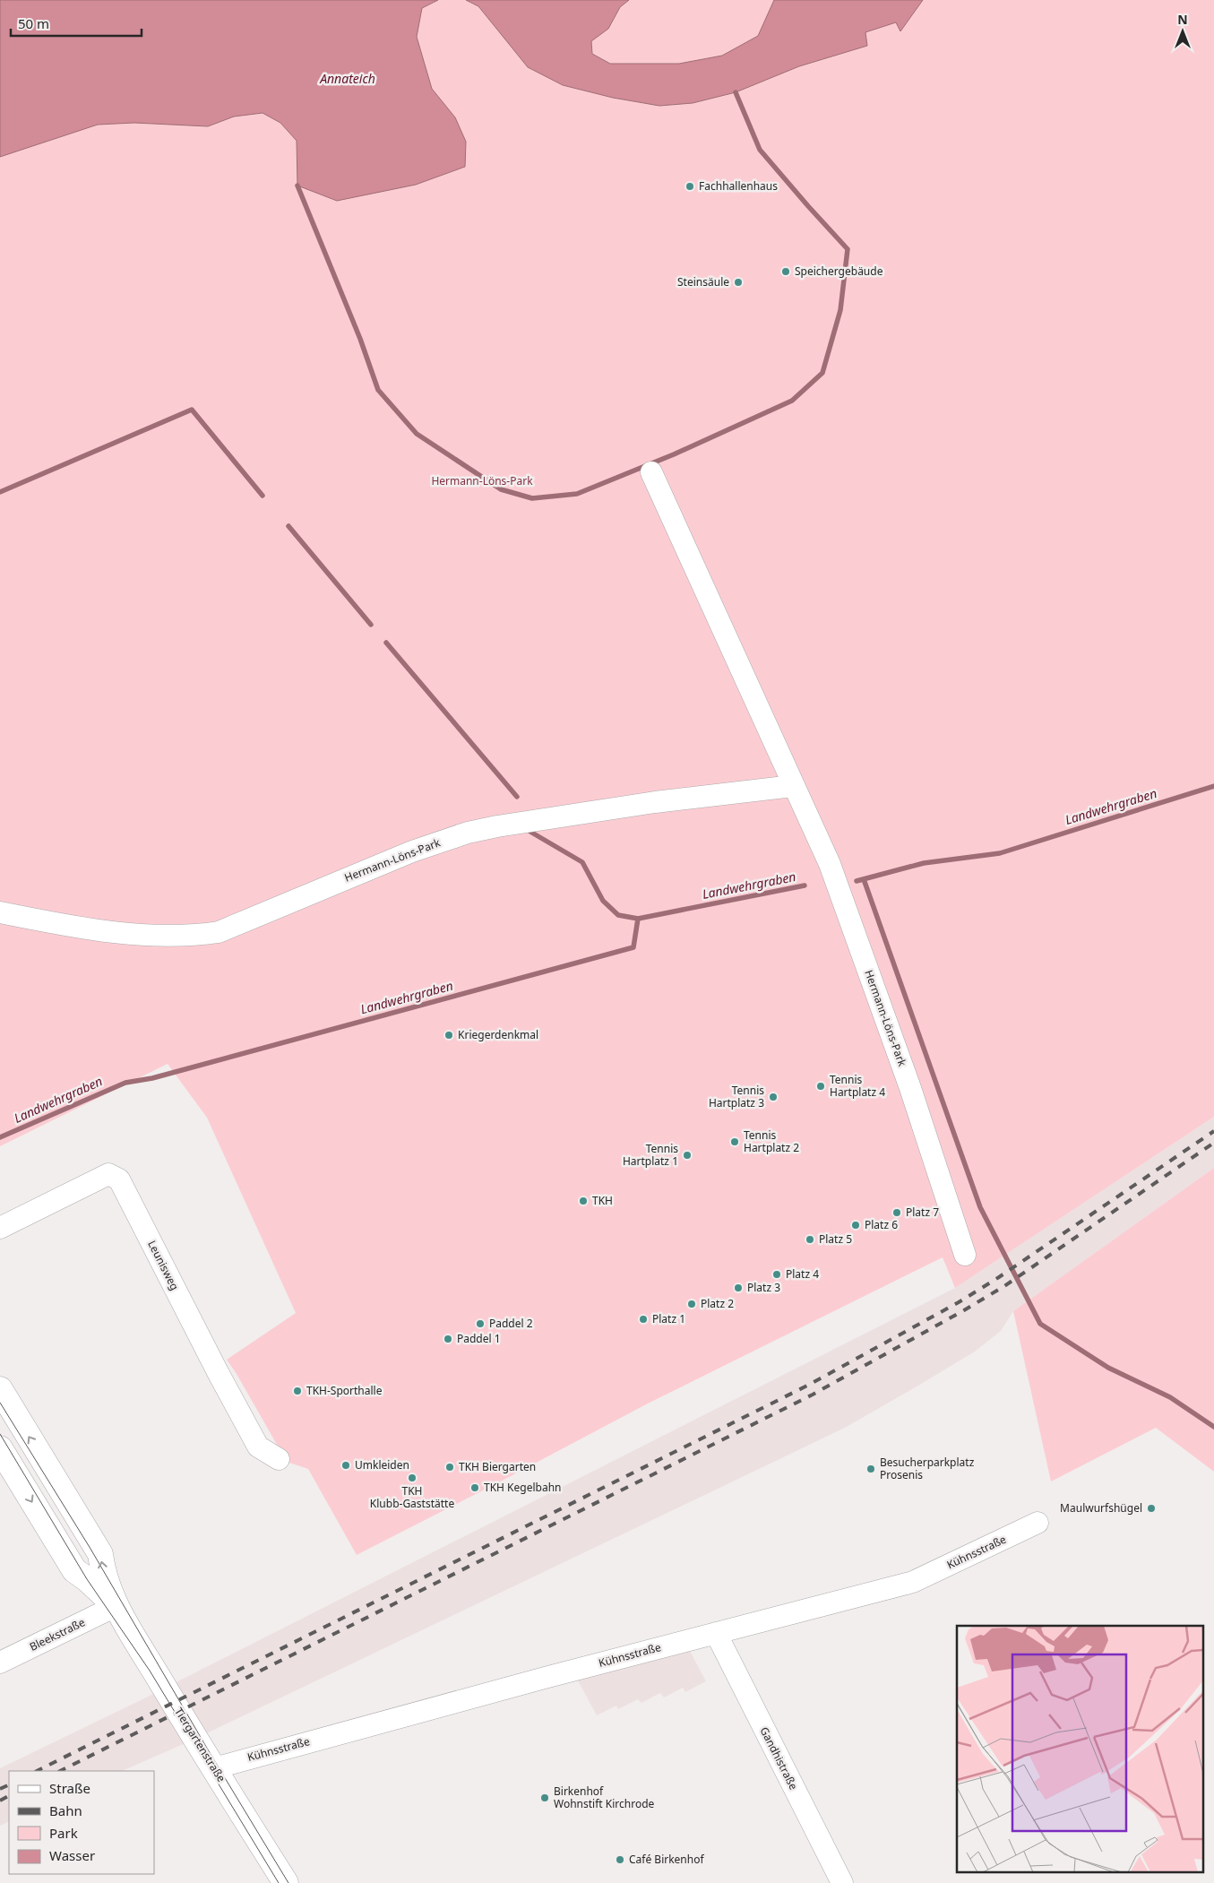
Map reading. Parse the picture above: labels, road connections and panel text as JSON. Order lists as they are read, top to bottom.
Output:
{
  "streets": {
    "main road": ["Tiergartenstraße"],
    "street": [
      "Hermann-Löns-Park",
      "Leunisweg",
      "Kühnsstraße",
      "Bleekstraße",
      "Gandhistraße"
    ]
  },
  "crossings": [
    ["Kühnsstraße", "Tiergartenstraße"],
    ["Kühnsstraße", "Gandhistraße"],
    ["Bleekstraße", "Tiergartenstraße"]
  ],
  "water": ["Annateich", "Landwehrgraben"],
  "parks": ["Hermann-Löns-Park"],
  "places": [
    "Fachhallenhaus",
    "Speichergebäude",
    "Steinsäule",
    "Kriegerdenkmal",
    "Tennis Hartplatz 4",
    "Tennis Hartplatz 3",
    "Tennis Hartplatz 2",
    "Tennis Hartplatz 1",
    "TKH",
    "Platz 7",
    "Platz 6",
    "Platz 5",
    "Platz 4",
    "Platz 3",
    "Platz 2",
    "Platz 1",
    "Paddel 2",
    "Paddel 1",
    "TKH-Sporthalle",
    "Umkleiden",
    "TKH Biergarten",
    "Besucherparkplatz Prosenis",
    "TKH Klubb-Gaststätte",
    "TKH Kegelbahn",
    "Maulwurfshügel",
    "Birkenhof Wohnstift Kirchrode",
    "Café Birkenhof"
  ],
  "legend": [
    "Straße",
    "Bahn",
    "Park",
    "Wasser"
  ],
  "scale_bar": "50 m",
  "north": "top"
}
